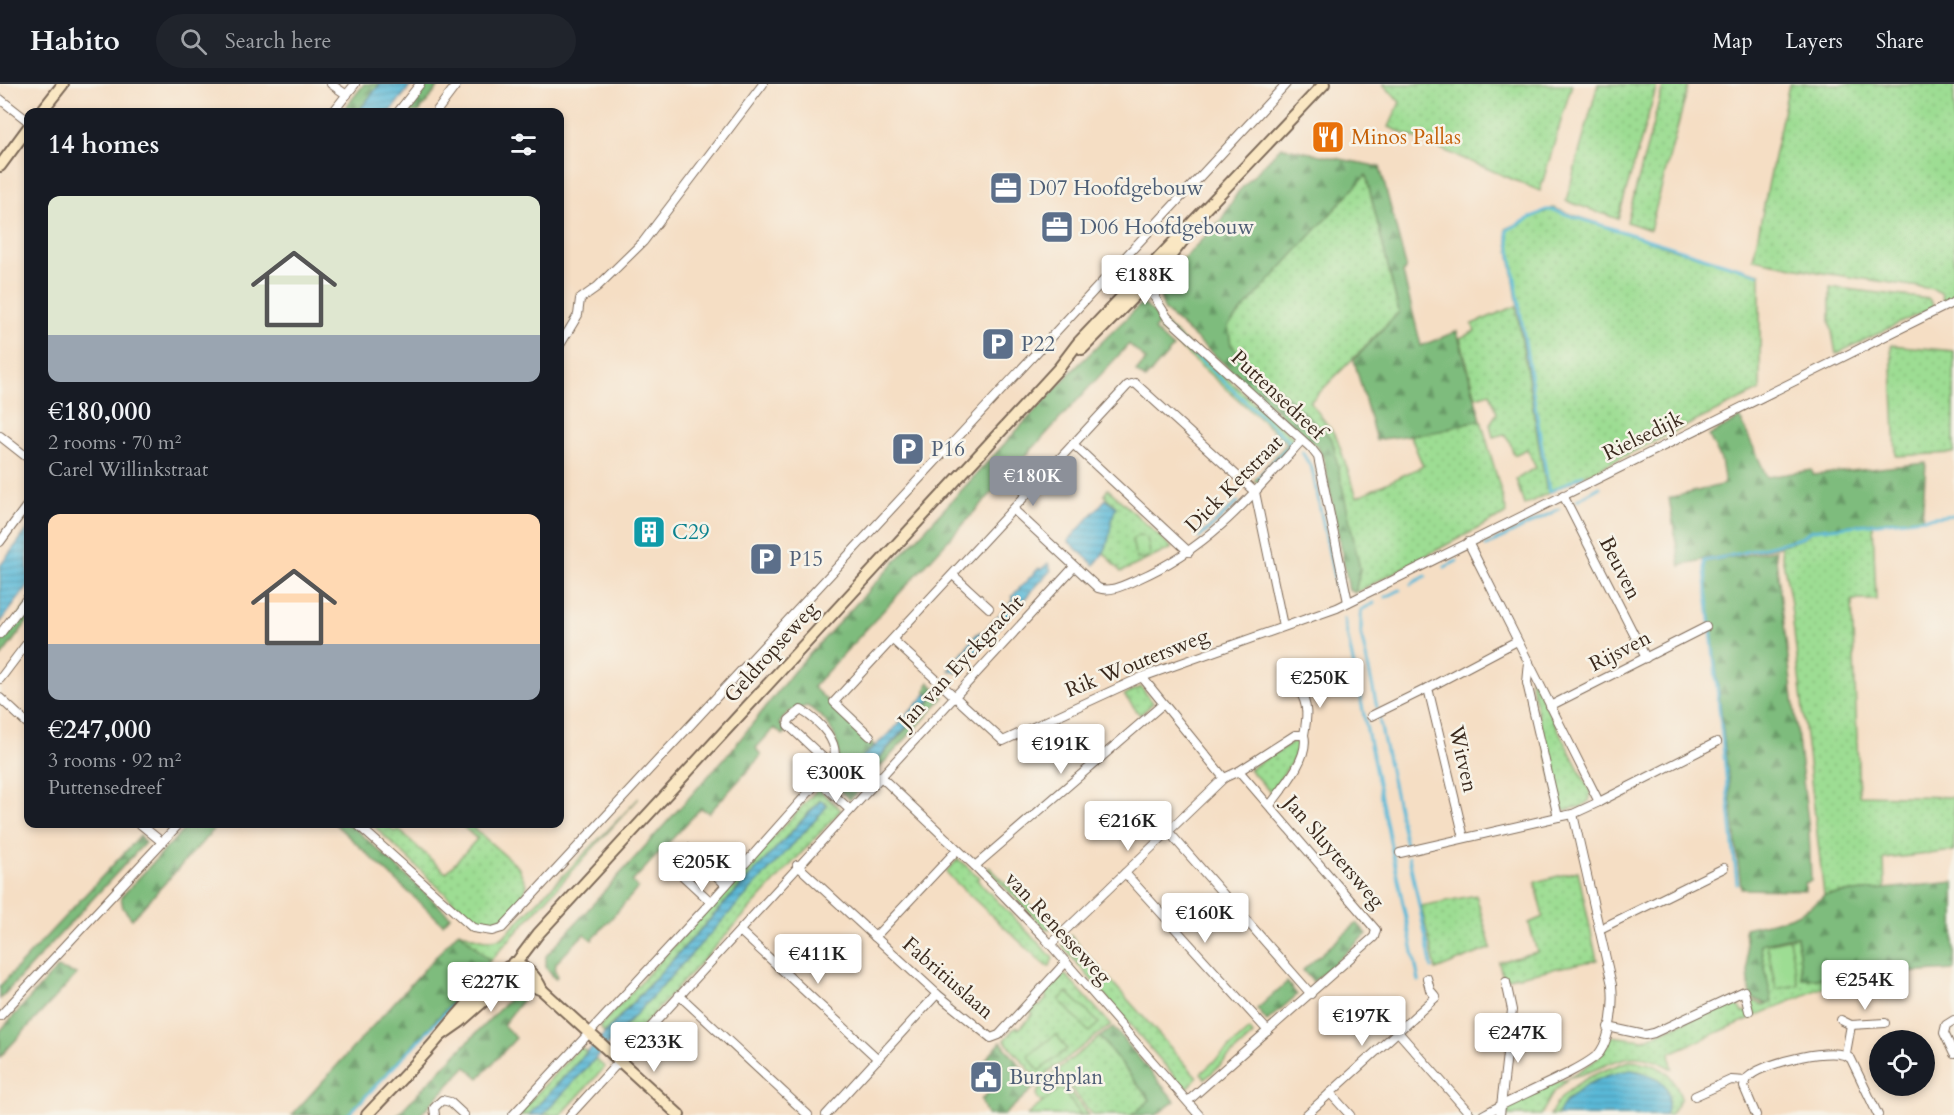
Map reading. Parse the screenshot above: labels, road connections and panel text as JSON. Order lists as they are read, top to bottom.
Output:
{
  "streets": {
    "main road": ["Geldropseweg"],
    "street": [
      "Puttensedreef",
      "Rielsedijk",
      "Dick Ketstraat",
      "Beuven",
      "Rijsven",
      "Jan van Eyckgracht",
      "Rik Woutersweg",
      "Witven",
      "Jan Sluytersweg",
      "van Renesseweg",
      "Fabritiuslaan"
    ]
  },
  "crossings": [
    ["Puttensedreef", "Rielsedijk"],
    ["Puttensedreef", "Dick Ketstraat"],
    ["Puttensedreef", "Geldropseweg"],
    ["Puttensedreef", "Rik Woutersweg"],
    ["Rielsedijk", "Beuven"],
    ["Rielsedijk", "Rik Woutersweg"],
    ["Dick Ketstraat", "Jan van Eyckgracht"],
    ["Beuven", "Rijsven"],
    ["Jan van Eyckgracht", "Rik Woutersweg"],
    ["Jan van Eyckgracht", "van Renesseweg"],
    ["Jan van Eyckgracht", "Fabritiuslaan"],
    ["Jan Sluytersweg", "van Renesseweg"],
    ["van Renesseweg", "Fabritiuslaan"]
  ],
  "places": {
    "restaurant": ["Minos Pallas"],
    "office": ["D07 Hoofdgebouw", "D06 Hoofdgebouw"],
    "parking": ["P22", "P16", "P15"],
    "building": ["C29"],
    "public building": ["Burghplan"]
  },
  "page": {
    "header": "Habito",
    "search": "Search here",
    "nav": ["Map", "Layers", "Share"],
    "heading": "14 homes",
    "list": [
      {
        "name": "€180,000",
        "note": "2 rooms · 70 m² · Carel Willinkstraat"
      },
      {
        "name": "€247,000",
        "note": "3 rooms · 92 m² · Puttensedreef"
      }
    ],
    "price": [
      "€188K",
      "€180K",
      "€250K",
      "€191K",
      "€300K",
      "€216K",
      "€205K",
      "€160K",
      "€411K",
      "€254K",
      "€227K",
      "€197K",
      "€247K",
      "€233K"
    ]
  }
}
